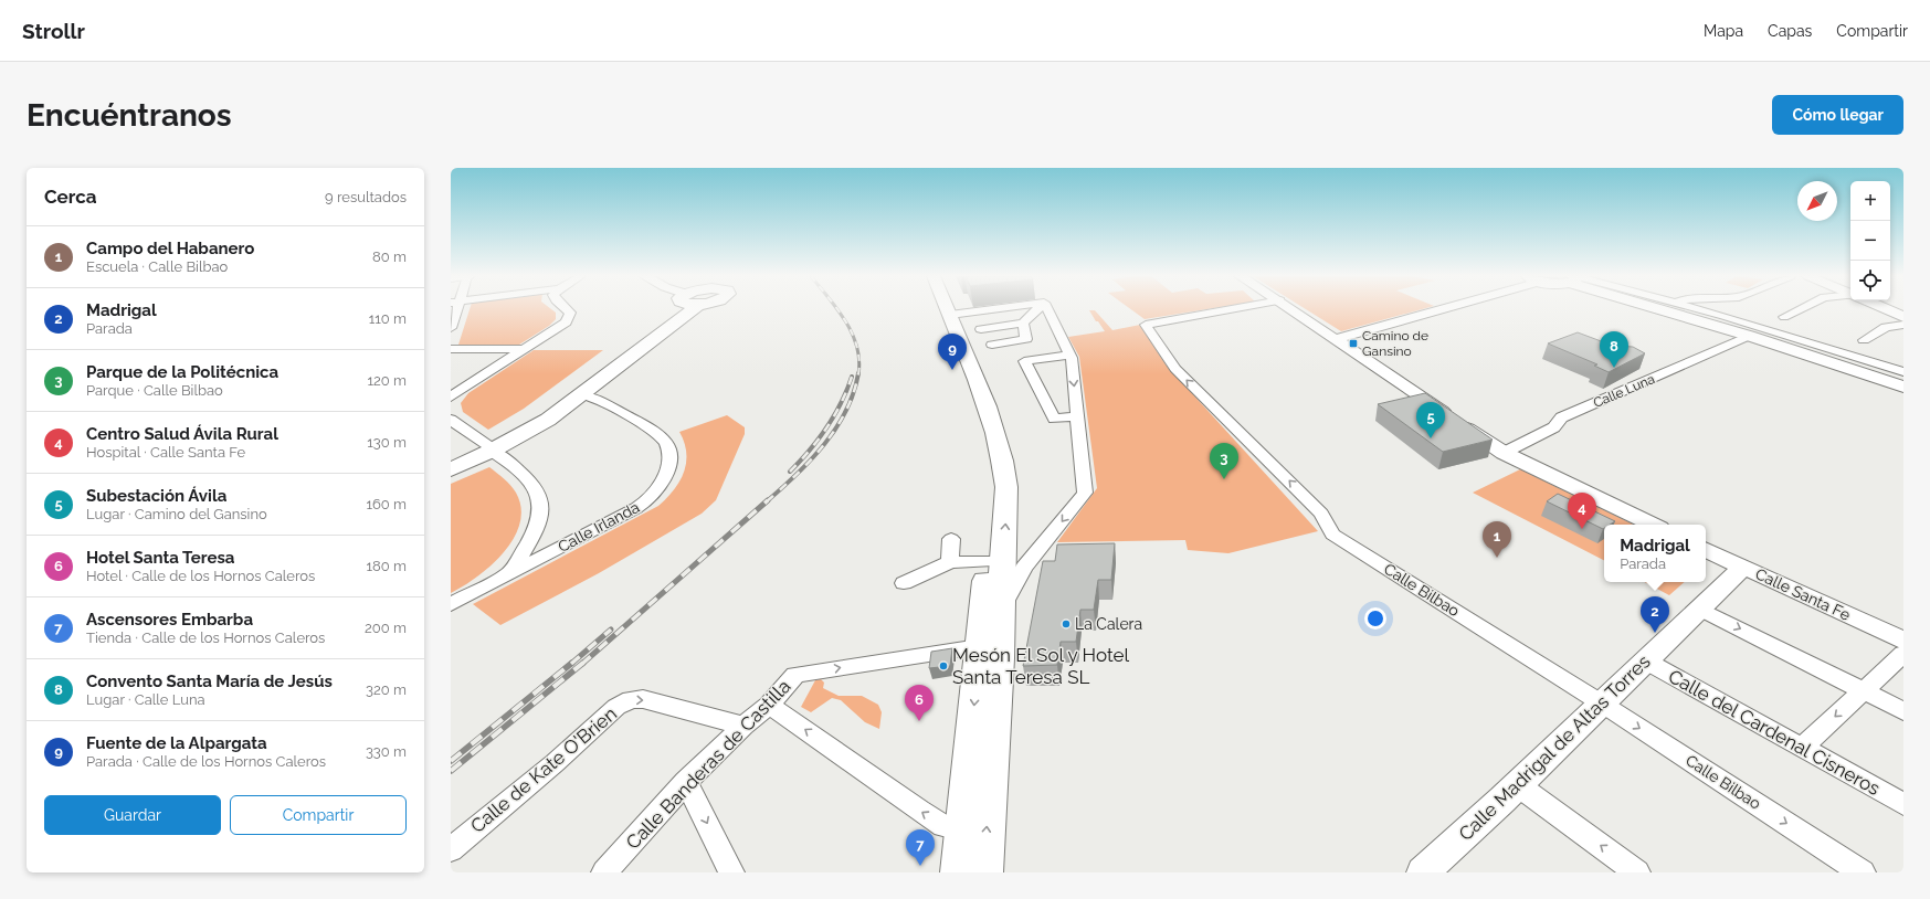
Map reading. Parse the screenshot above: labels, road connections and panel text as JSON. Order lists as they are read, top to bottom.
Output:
{
  "streets": {
    "street": [
      "Calle Luna",
      "Calle Irlanda",
      "Calle Bilbao",
      "Calle Santa Fe",
      "Calle del Cardenal Cisneros",
      "Calle Madrigal de Altas Torres",
      "Calle Banderas de Castilla",
      "Calle de Kate O'Brien"
    ]
  },
  "crossings": [
    ["Calle Bilbao", "Calle Madrigal de Altas Torres"],
    ["Calle Santa Fe", "Calle Madrigal de Altas Torres"],
    ["Calle del Cardenal Cisneros", "Calle Madrigal de Altas Torres"],
    ["Calle Banderas de Castilla", "Calle de Kate O'Brien"]
  ],
  "one_way": ["Calle de Kate O'Brien"],
  "places": {
    "transit": ["Camino de Gansino"],
    "other": ["La Calera", "Mesón El Sol y Hotel Santa Teresa SL"]
  },
  "north": "bottom left",
  "page": {
    "header": "Strollr",
    "nav": ["Mapa", "Capas", "Compartir"],
    "buttons": [
      "Cómo llegar",
      ["Guardar", "Compartir"]
    ],
    "title": "Encuéntranos",
    "heading": ["Cerca", "9 resultados"],
    "map_buttons": ["+", "−"],
    "list": [
      {
        "mark": "1",
        "name": "Campo del Habanero",
        "note": "Escuela · Calle Bilbao",
        "value": "80 m"
      },
      {
        "mark": "2",
        "name": "Madrigal",
        "note": "Parada",
        "value": "110 m"
      },
      {
        "mark": "3",
        "name": "Parque de la Politécnica",
        "note": "Parque · Calle Bilbao",
        "value": "120 m"
      },
      {
        "mark": "4",
        "name": "Centro Salud Ávila Rural",
        "note": "Hospital · Calle Santa Fe",
        "value": "130 m"
      },
      {
        "mark": "5",
        "name": "Subestación Ávila",
        "note": "Lugar · Camino del Gansino",
        "value": "160 m"
      },
      {
        "mark": "6",
        "name": "Hotel Santa Teresa",
        "note": "Hotel · Calle de los Hornos Caleros",
        "value": "180 m"
      },
      {
        "mark": "7",
        "name": "Ascensores Embarba",
        "note": "Tienda · Calle de los Hornos Caleros",
        "value": "200 m"
      },
      {
        "mark": "8",
        "name": "Convento Santa María de Jesús",
        "note": "Lugar · Calle Luna",
        "value": "320 m"
      },
      {
        "mark": "9",
        "name": "Fuente de la Alpargata",
        "note": "Parada · Calle de los Hornos Caleros",
        "value": "330 m"
      }
    ],
    "pins": [
      "8",
      "9",
      "5",
      "3",
      "4",
      "1",
      "2",
      "6",
      "7"
    ],
    "popup": ["Madrigal", "Parada"]
  }
}
